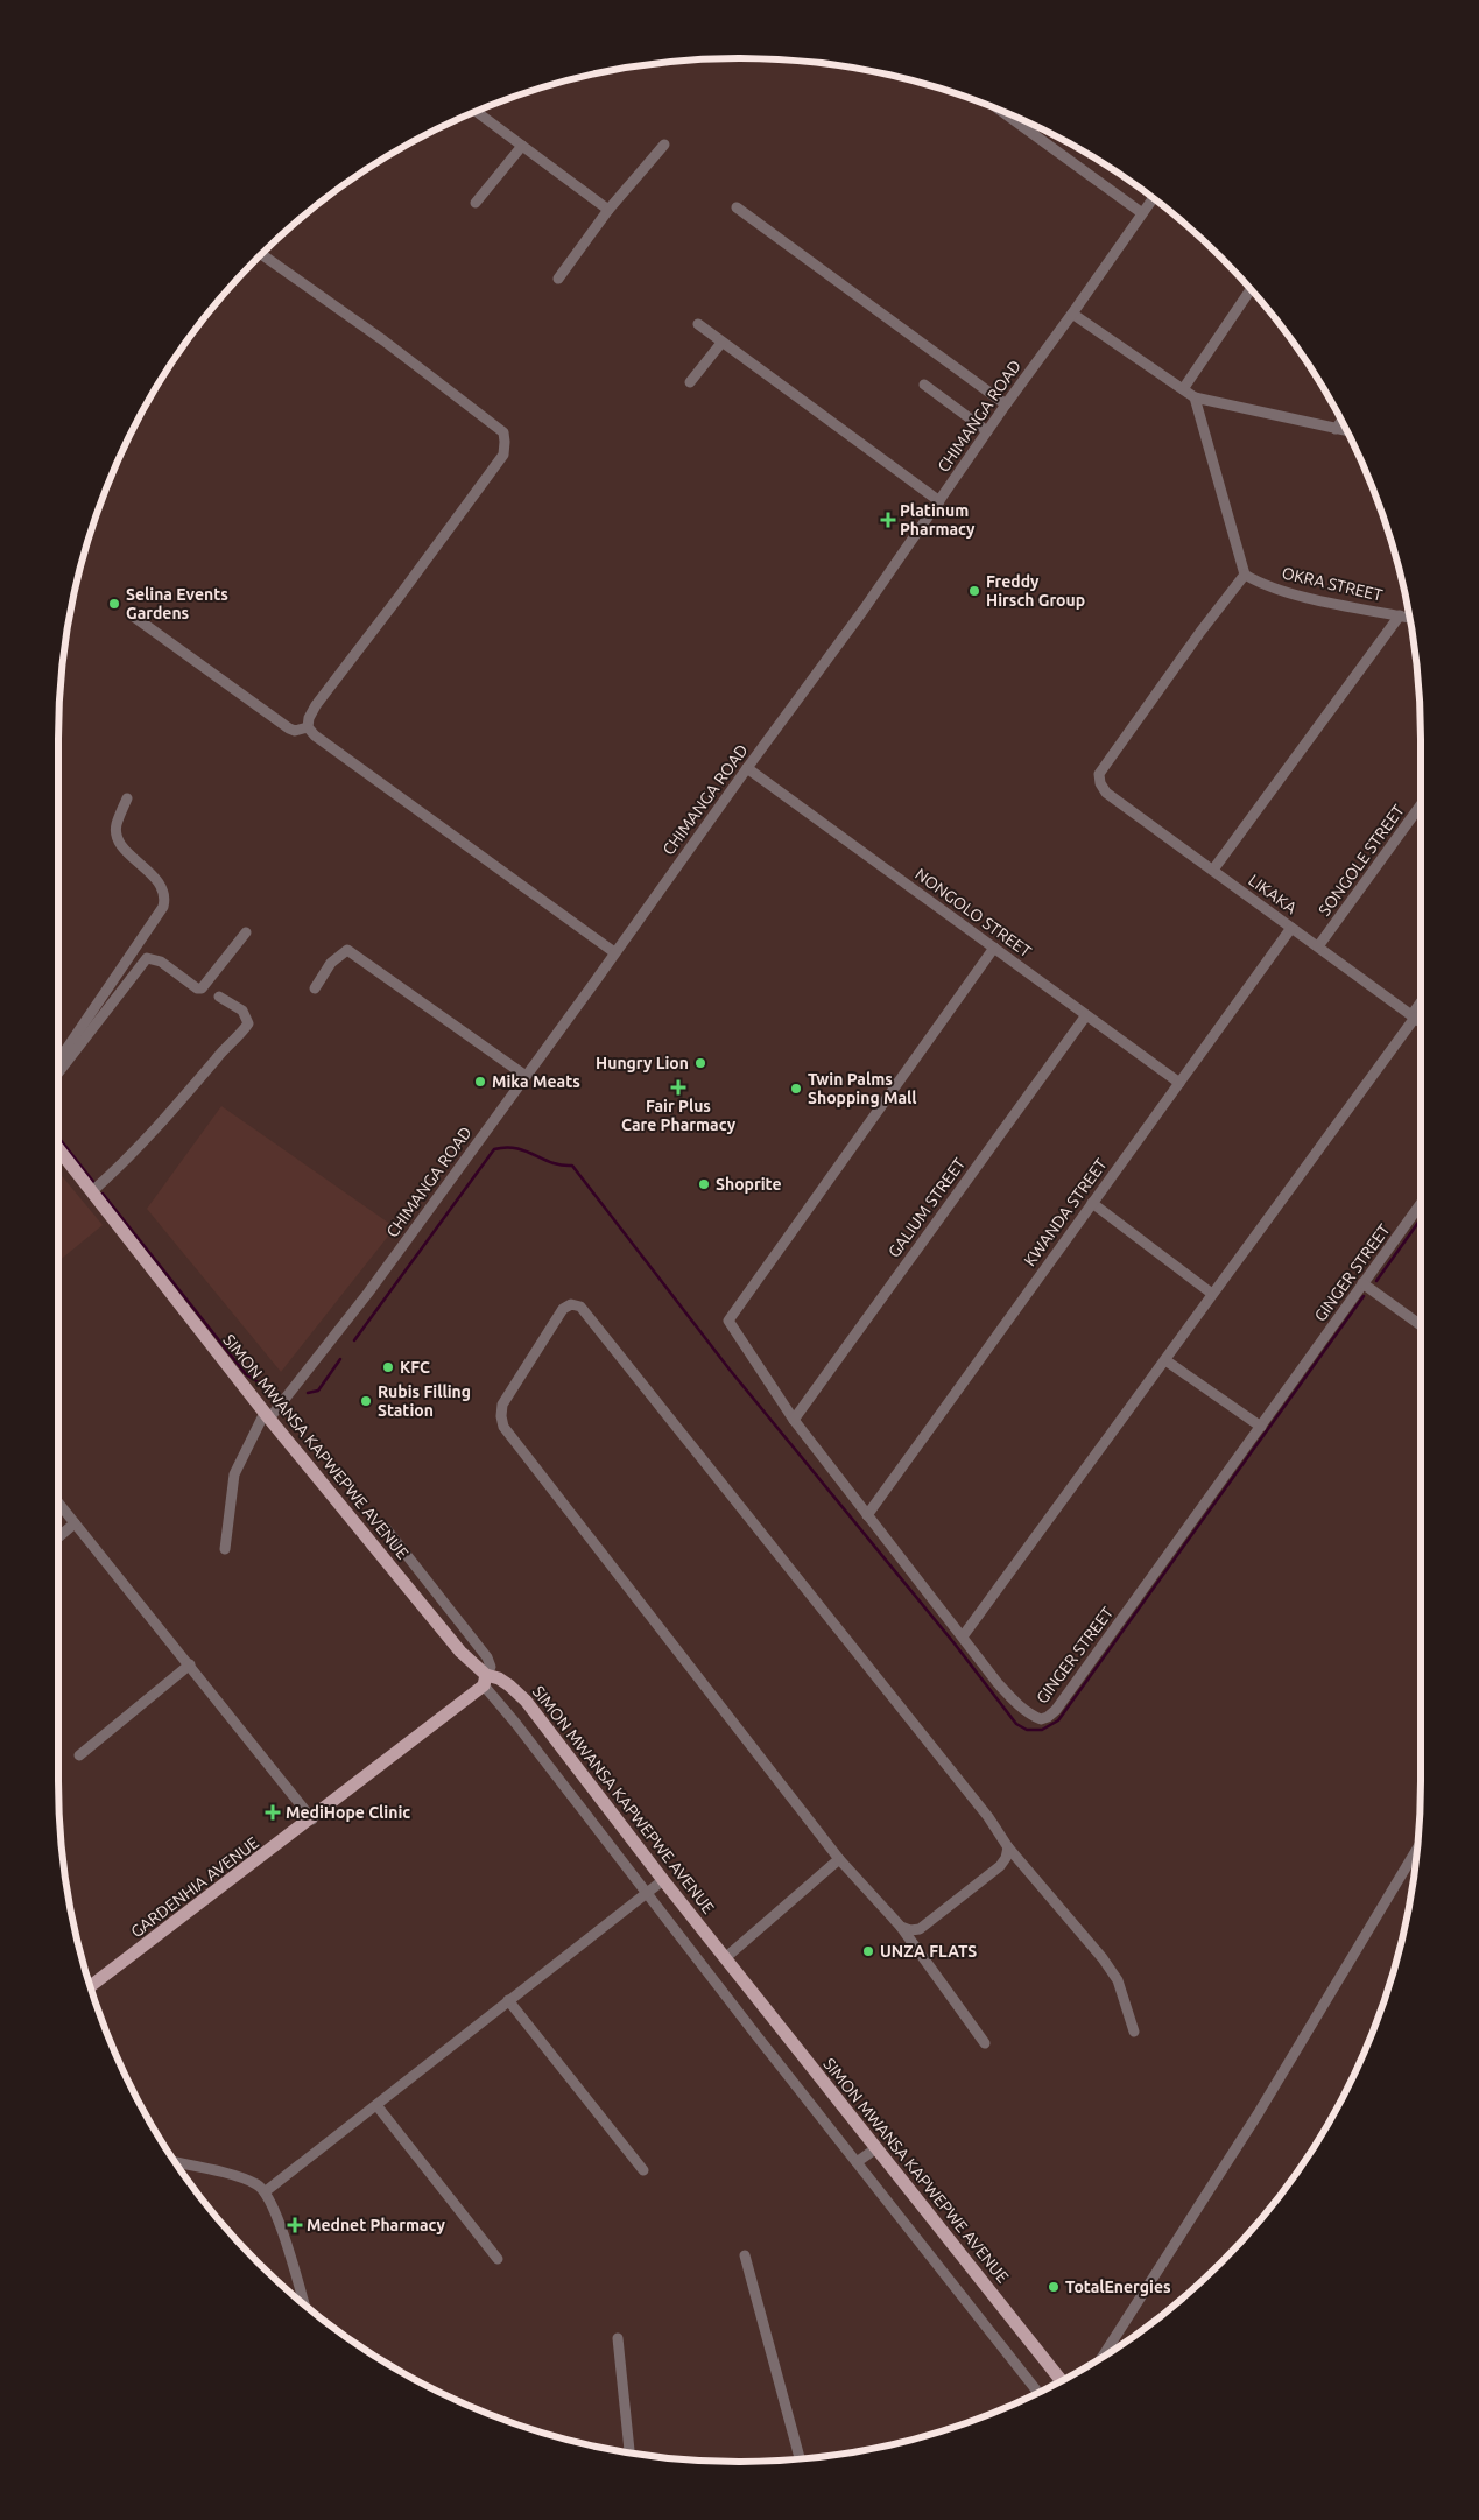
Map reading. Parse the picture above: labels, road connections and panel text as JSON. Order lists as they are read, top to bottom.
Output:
{
  "streets": {
    "main road": ["SIMON MWANSA KAPWEPWE AVENUE", "GARDENHIA AVENUE"],
    "street": [
      "CHIMANGA ROAD",
      "OKRA STREET",
      "SONGOLE STREET",
      "LIKAKA",
      "NONGOLO STREET",
      "GALIUM STREET",
      "KWANDA STREET",
      "GINGER STREET"
    ]
  },
  "crossings": [
    ["CHIMANGA ROAD", "NONGOLO STREET"],
    ["CHIMANGA ROAD", "SIMON MWANSA KAPWEPWE AVENUE"],
    ["OKRA STREET", "LIKAKA"],
    ["SONGOLE STREET", "LIKAKA"],
    ["LIKAKA", "KWANDA STREET"],
    ["NONGOLO STREET", "GALIUM STREET"],
    ["NONGOLO STREET", "KWANDA STREET"],
    ["NONGOLO STREET", "GINGER STREET"],
    ["GALIUM STREET", "GINGER STREET"],
    ["KWANDA STREET", "GINGER STREET"],
    ["SIMON MWANSA KAPWEPWE AVENUE", "GARDENHIA AVENUE"]
  ],
  "places": {
    "health": [
      "Platinum Pharmacy",
      "Fair Plus Care Pharmacy",
      "MediHope Clinic",
      "Mednet Pharmacy"
    ],
    "other": [
      "Freddy Hirsch Group",
      "Selina Events Gardens",
      "Hungry Lion",
      "Mika Meats",
      "Twin Palms Shopping Mall",
      "Shoprite",
      "KFC",
      "Rubis Filling Station",
      "UNZA FLATS",
      "TotalEnergies"
    ]
  }
}
